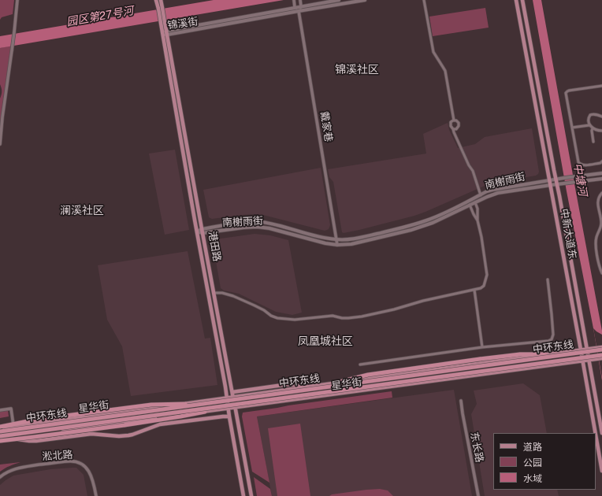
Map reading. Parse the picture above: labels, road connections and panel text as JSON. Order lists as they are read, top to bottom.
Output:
{
  "streets": {
    "highway": ["中环东线"],
    "main road": [
      "锦溪街",
      "南榭雨街",
      "中新大道东",
      "港田路",
      "星华街"
    ],
    "street": ["戴家巷", "东长路", "淞北路"]
  },
  "crossings": [
    ["锦溪街", "戴家巷"],
    ["锦溪街", "港田路"],
    ["戴家巷", "南榭雨街"],
    ["南榭雨街", "中新大道东"],
    ["南榭雨街", "港田路"],
    ["中新大道东", "星华街"],
    ["港田路", "星华街"]
  ],
  "districts": ["锦溪社区", "澜溪社区", "凤凰城社区"],
  "water": ["园区第27号河", "中塘河"],
  "legend": ["道路", "公园", "水域"]
}
